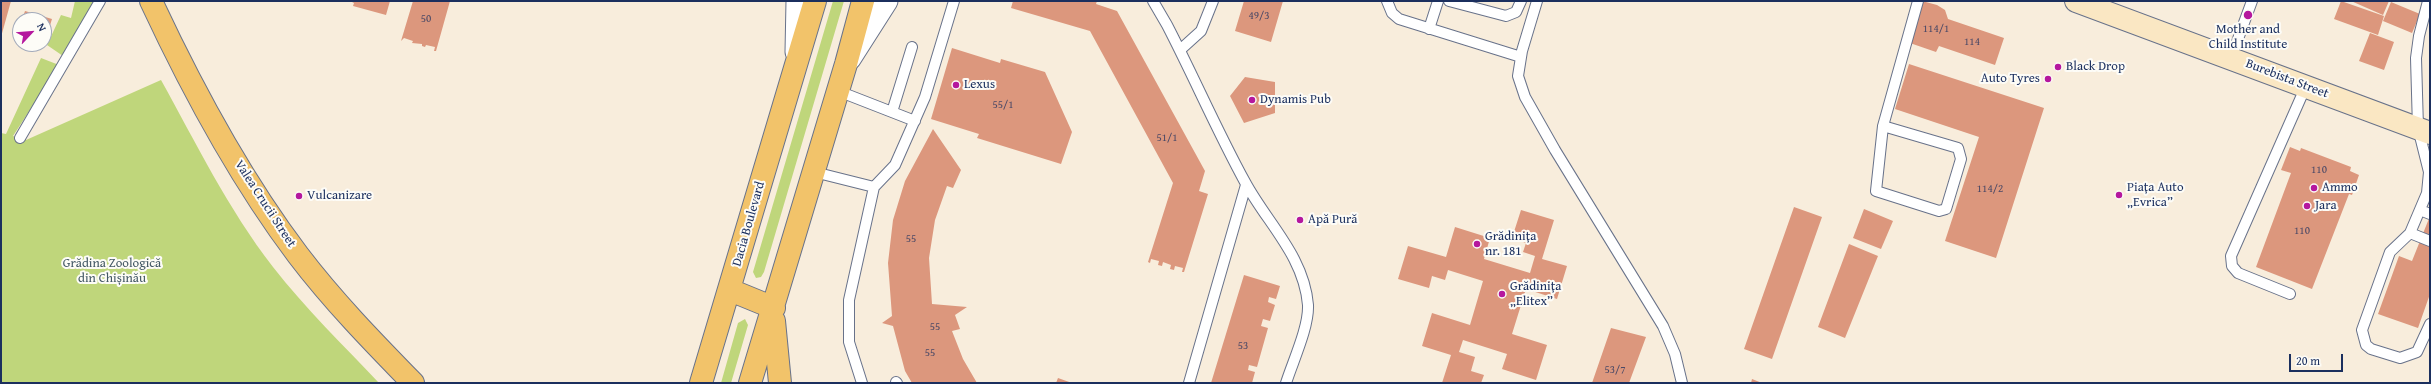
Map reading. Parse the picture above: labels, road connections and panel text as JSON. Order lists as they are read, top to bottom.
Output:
{
  "streets": {
    "main road": ["Burebista Street", "Valea Crucii Street", "Dacia Boulevard"]
  },
  "parks": ["Grădina Zoologică din Chișinău"],
  "places": [
    "Mother and Child Institute",
    "Black Drop",
    "Auto Tyres",
    "Lexus",
    "Dynamis Pub",
    "Ammo",
    "Piața Auto „Evrica”",
    "Vulcanizare",
    "Jara",
    "Apă Pură",
    "Grădinița nr. 181",
    "Grădinița „Elitex”"
  ],
  "house_numbers": [
    "49/3",
    "50",
    "114/1",
    "114",
    "55/1",
    "51/1",
    "110",
    "114/2",
    "110",
    "55",
    "55",
    "53",
    "55",
    "53/7"
  ],
  "scale_bar": "20 m",
  "north": "top right"
}
